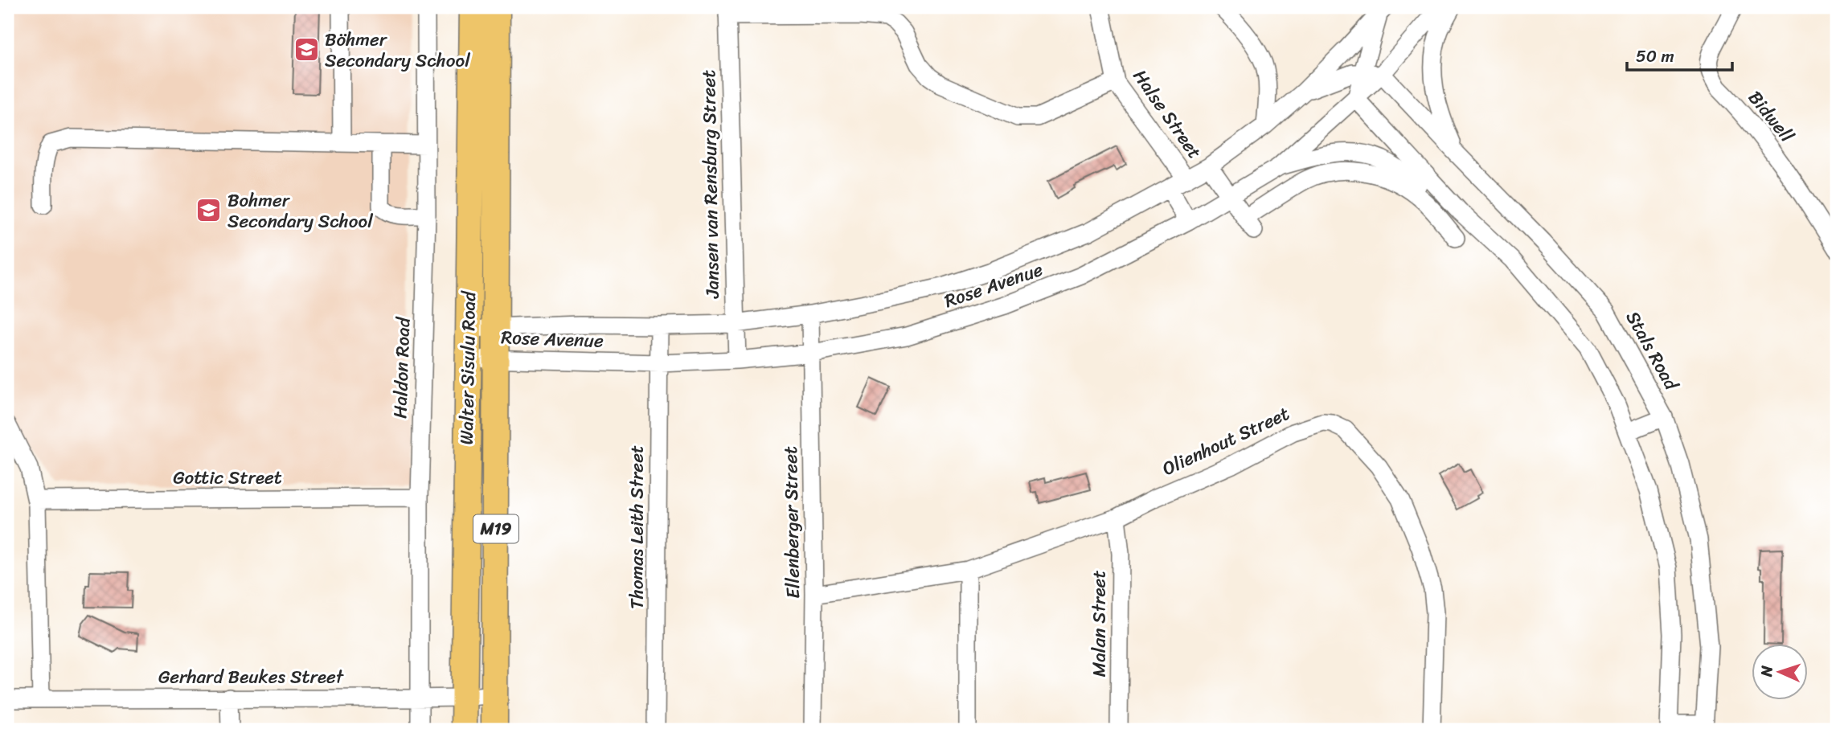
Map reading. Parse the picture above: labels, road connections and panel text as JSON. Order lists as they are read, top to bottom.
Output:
{
  "streets": {
    "highway": ["Walter Sisulu Road", "M19"],
    "street": [
      "Halse Street",
      "Bidwell",
      "Jansen van Rensburg Street",
      "Rose Avenue",
      "Stals Road",
      "Haldon Road",
      "Olienhout Street",
      "Gottic Street",
      "Ellenberger Street",
      "Thomas Leith Street",
      "Malan Street",
      "Gerhard Beukes Street"
    ]
  },
  "crossings": [
    ["Halse Street", "Rose Avenue"],
    ["Jansen van Rensburg Street", "Rose Avenue"],
    ["Rose Avenue", "Stals Road"],
    ["Rose Avenue", "Walter Sisulu Road"],
    ["Rose Avenue", "Ellenberger Street"],
    ["Rose Avenue", "Thomas Leith Street"],
    ["Haldon Road", "Gottic Street"],
    ["Haldon Road", "Gerhard Beukes Street"],
    ["Walter Sisulu Road", "Gerhard Beukes Street"],
    ["Olienhout Street", "Ellenberger Street"],
    ["Olienhout Street", "Malan Street"]
  ],
  "places": {
    "school or university": ["Böhmer Secondary School", "Bohmer Secondary School"]
  },
  "scale_bar": "50 m",
  "north": "left"
}
